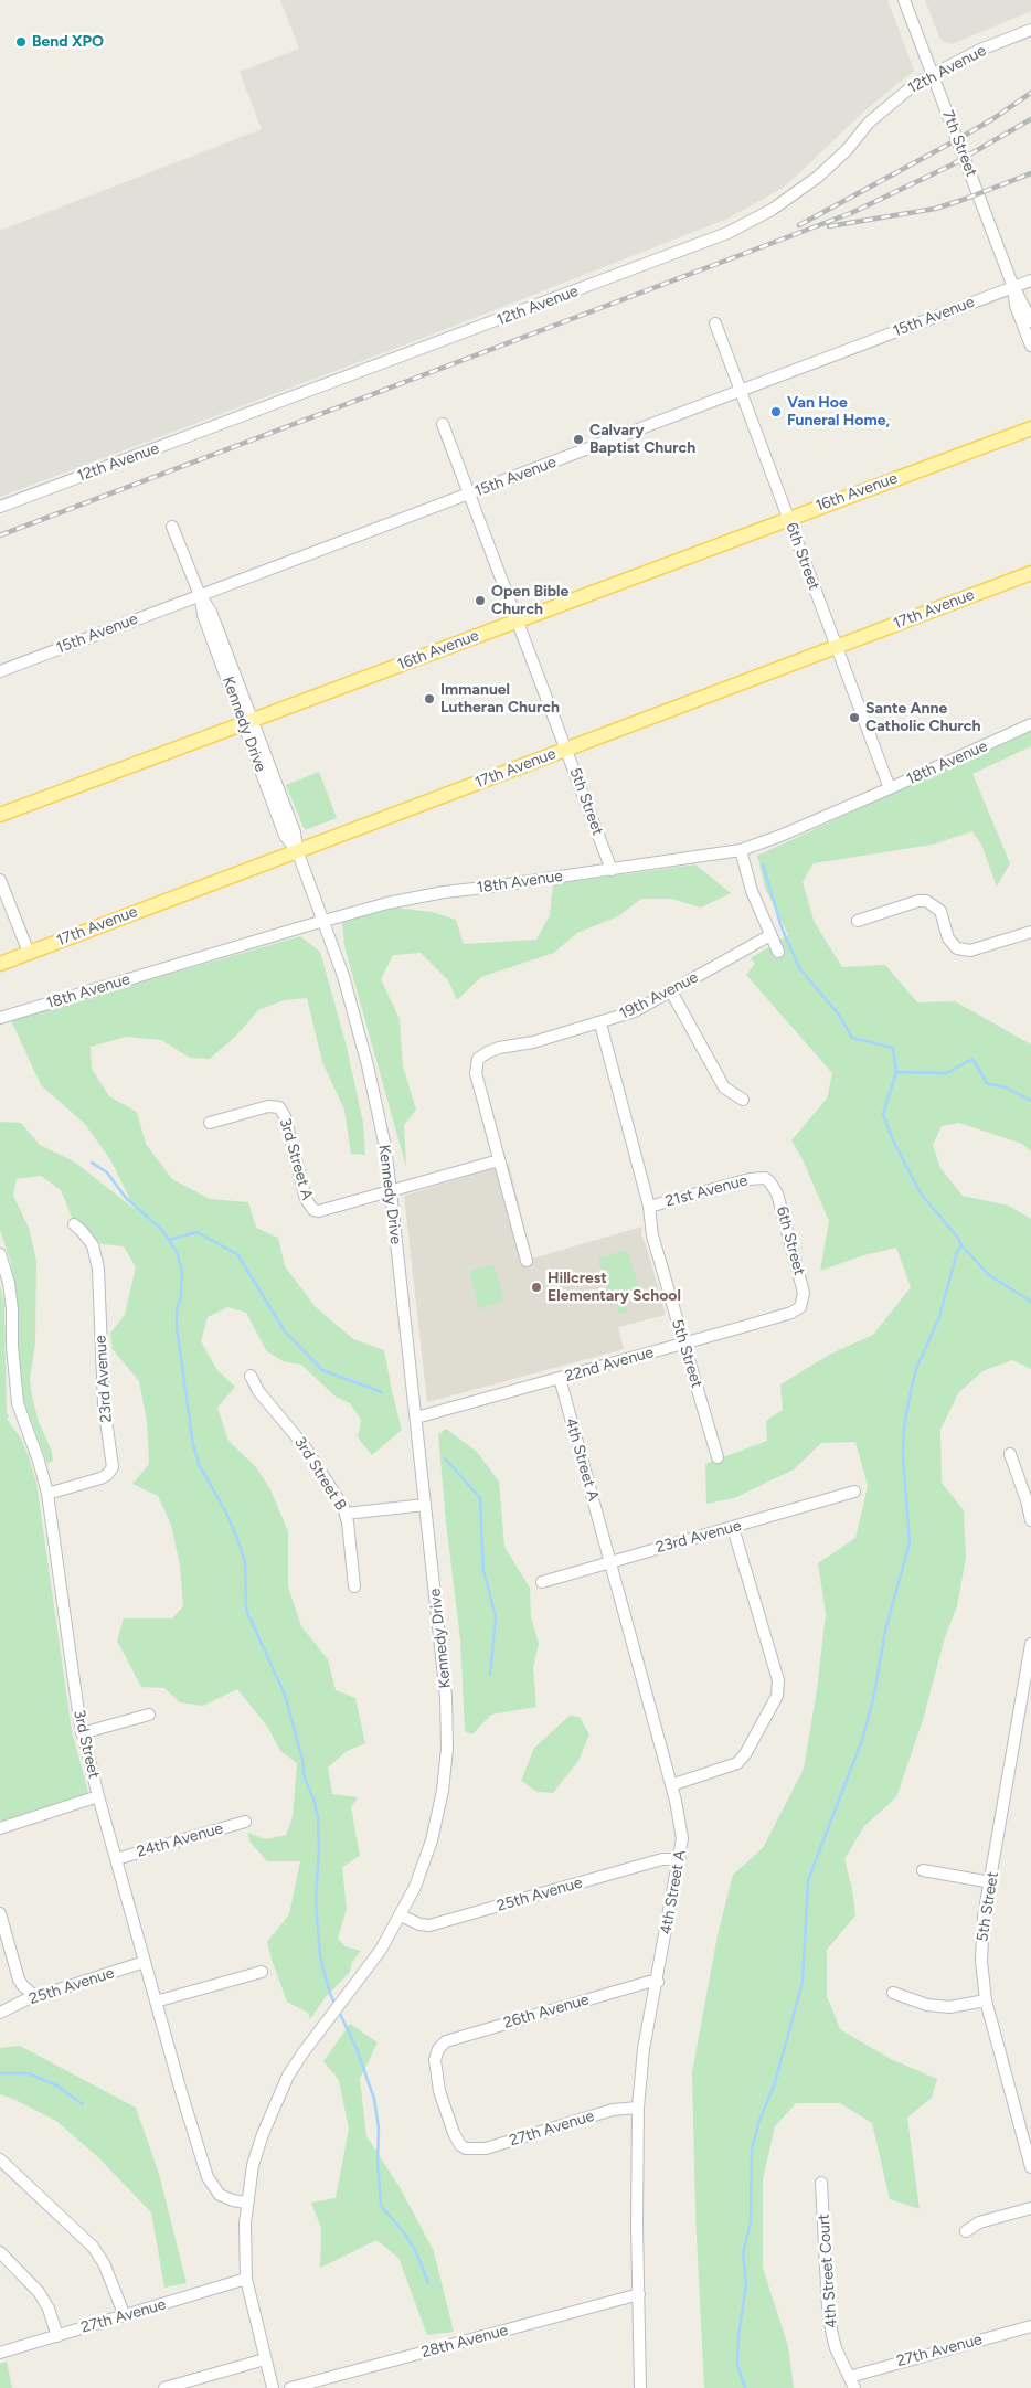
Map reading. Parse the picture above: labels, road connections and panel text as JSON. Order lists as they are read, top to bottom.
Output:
{
  "streets": {
    "main road": ["16th Avenue", "17th Avenue"],
    "street": [
      "12th Avenue",
      "7th Street",
      "15th Avenue",
      "6th Street",
      "Kennedy Drive",
      "18th Avenue",
      "5th Street",
      "19th Avenue",
      "3rd Street A",
      "21st Avenue",
      "22nd Avenue",
      "23rd Avenue",
      "4th Street A",
      "3rd Street B",
      "3rd Street",
      "24th Avenue",
      "25th Avenue",
      "26th Avenue",
      "27th Avenue",
      "4th Street Court",
      "28th Avenue"
    ]
  },
  "crossings": [
    ["12th Avenue", "7th Street"],
    ["7th Street", "15th Avenue"],
    ["15th Avenue", "6th Street"],
    ["15th Avenue", "Kennedy Drive"],
    ["15th Avenue", "5th Street"],
    ["16th Avenue", "6th Street"],
    ["16th Avenue", "Kennedy Drive"],
    ["16th Avenue", "5th Street"],
    ["6th Street", "17th Avenue"],
    ["6th Street", "18th Avenue"],
    ["6th Street", "21st Avenue"],
    ["6th Street", "22nd Avenue"],
    ["17th Avenue", "Kennedy Drive"],
    ["17th Avenue", "5th Street"],
    ["Kennedy Drive", "18th Avenue"],
    ["Kennedy Drive", "3rd Street A"],
    ["Kennedy Drive", "22nd Avenue"],
    ["Kennedy Drive", "3rd Street"],
    ["Kennedy Drive", "25th Avenue"],
    ["Kennedy Drive", "27th Avenue"],
    ["18th Avenue", "5th Street"],
    ["5th Street", "19th Avenue"],
    ["5th Street", "21st Avenue"],
    ["5th Street", "22nd Avenue"],
    ["22nd Avenue", "4th Street A"],
    ["23rd Avenue", "4th Street A"],
    ["23rd Avenue", "3rd Street"],
    ["4th Street A", "25th Avenue"],
    ["4th Street A", "26th Avenue"],
    ["4th Street A", "27th Avenue"],
    ["4th Street A", "28th Avenue"],
    ["3rd Street", "24th Avenue"],
    ["3rd Street", "25th Avenue"],
    ["26th Avenue", "27th Avenue"],
    ["27th Avenue", "4th Street Court"]
  ],
  "places": [
    "Bend XPO",
    "Van Hoe Funeral Home,",
    "Calvary Baptist Church",
    "Open Bible Church",
    "Immanuel Lutheran Church",
    "Sante Anne Catholic Church",
    "Hillcrest Elementary School"
  ]
}
